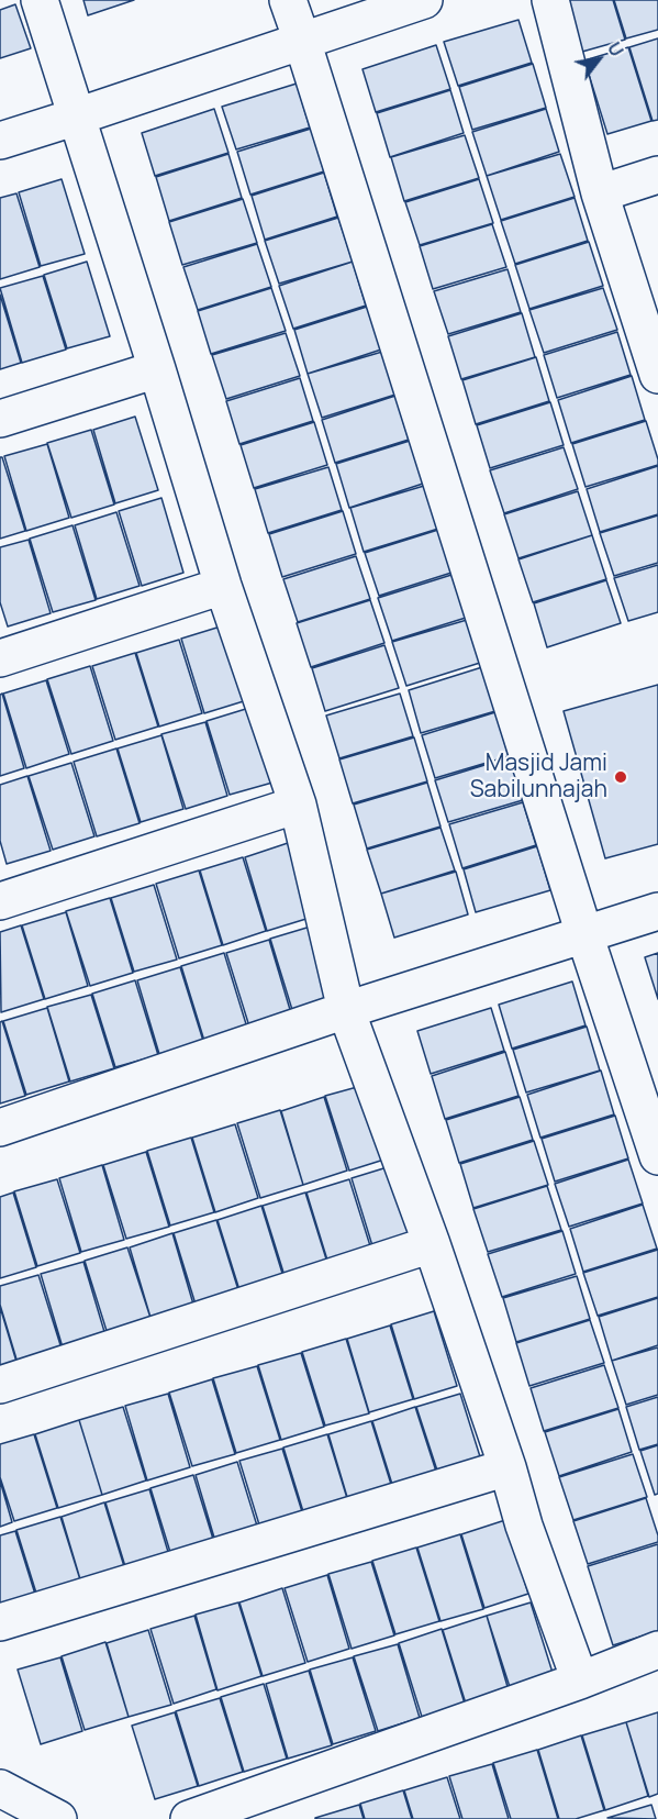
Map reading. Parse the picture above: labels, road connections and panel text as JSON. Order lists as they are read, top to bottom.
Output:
{
  "places": ["Masjid Jami Sabilunnajah"],
  "north": "top right"
}
